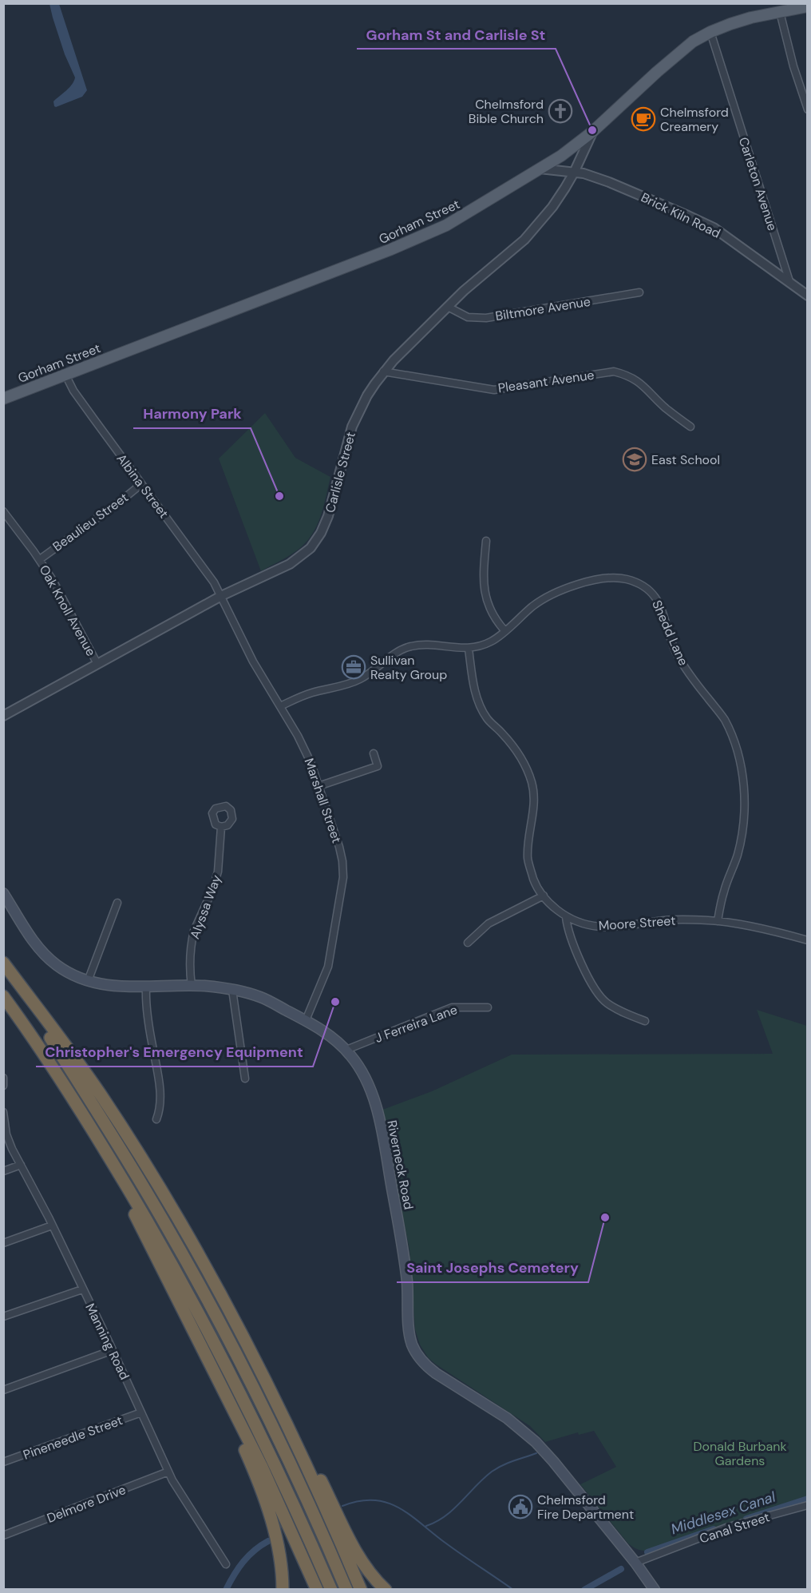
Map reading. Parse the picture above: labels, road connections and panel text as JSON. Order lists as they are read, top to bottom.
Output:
{
  "streets": {
    "main road": ["Gorham Street", "Riverneck Road"],
    "street": [
      "Carleton Avenue",
      "Brick Kiln Road",
      "Biltmore Avenue",
      "Pleasant Avenue",
      "Carlisle Street",
      "Albina Street",
      "Beaulieu Street",
      "Oak Knoll Avenue",
      "Shedd Lane",
      "Marshall Street",
      "Alyssa Way",
      "Moore Street",
      "J Ferreira Lane",
      "Manning Road",
      "Pineneedle Street",
      "Delmore Drive",
      "Canal Street"
    ]
  },
  "crossings": [
    ["Carleton Avenue", "Brick Kiln Road"],
    ["Carleton Avenue", "Gorham Street"],
    ["Brick Kiln Road", "Gorham Street"],
    ["Brick Kiln Road", "Carlisle Street"],
    ["Gorham Street", "Carlisle Street"],
    ["Gorham Street", "Albina Street"],
    ["Biltmore Avenue", "Carlisle Street"],
    ["Pleasant Avenue", "Carlisle Street"],
    ["Carlisle Street", "Albina Street"],
    ["Carlisle Street", "Oak Knoll Avenue"],
    ["Carlisle Street", "Marshall Street"],
    ["Albina Street", "Beaulieu Street"],
    ["Albina Street", "Marshall Street"],
    ["Beaulieu Street", "Oak Knoll Avenue"],
    ["Shedd Lane", "Marshall Street"],
    ["Shedd Lane", "Moore Street"],
    ["Marshall Street", "Riverneck Road"],
    ["Alyssa Way", "Riverneck Road"],
    ["J Ferreira Lane", "Riverneck Road"],
    ["Riverneck Road", "Canal Street"],
    ["Manning Road", "Pineneedle Street"],
    ["Manning Road", "Delmore Drive"]
  ],
  "water": ["Middlesex Canal"],
  "parks": ["Donald Burbank Gardens"],
  "places": {
    "church": ["Chelmsford Bible Church"],
    "cafe": ["Chelmsford Creamery"],
    "other": [
      "Gorham St and Carlisle St",
      "Harmony Park",
      "Christopher's Emergency Equipment",
      "Saint Josephs Cemetery"
    ],
    "school or university": ["East School"],
    "office": ["Sullivan Realty Group"],
    "public building": ["Chelmsford Fire Department"]
  }
}
